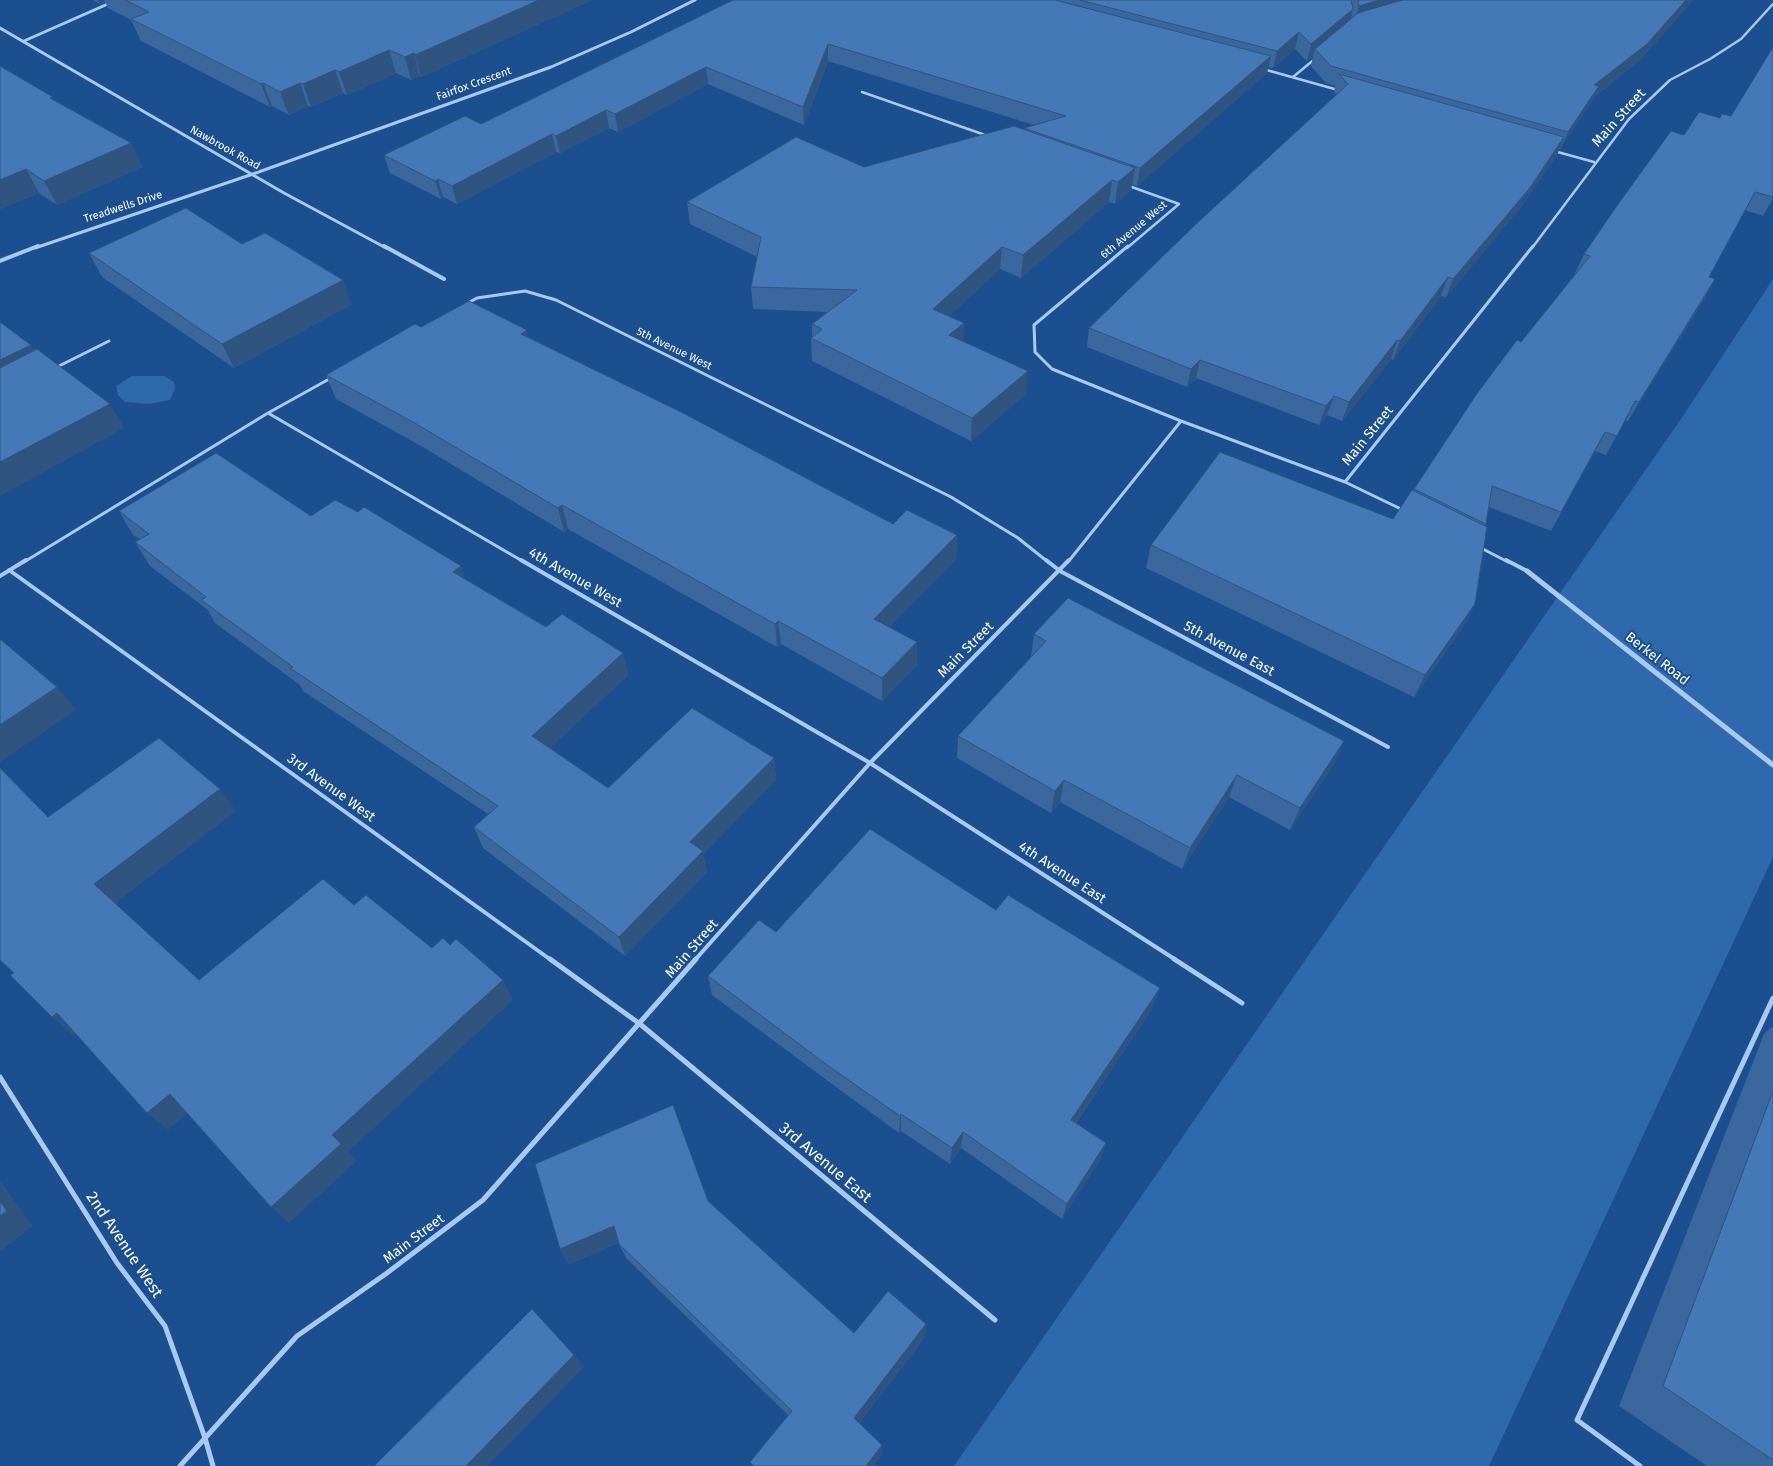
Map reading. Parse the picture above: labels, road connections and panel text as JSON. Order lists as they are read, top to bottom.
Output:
{
  "streets": {
    "street": [
      "Fairfox Crescent",
      "Nawbrook Road",
      "Treadwells Drive",
      "Berkel Road"
    ],
    "lane": [
      "Main Street",
      "6th Avenue West",
      "5th Avenue West",
      "4th Avenue West",
      "5th Avenue East",
      "3rd Avenue West",
      "4th Avenue East",
      "3rd Avenue East",
      "2nd Avenue West"
    ]
  },
  "crossings": [
    ["Fairfox Crescent", "Nawbrook Road"],
    ["Fairfox Crescent", "Treadwells Drive"],
    ["Main Street", "6th Avenue West"],
    ["Main Street", "5th Avenue West"],
    ["Main Street", "4th Avenue West"],
    ["Main Street", "5th Avenue East"],
    ["Main Street", "3rd Avenue West"],
    ["Main Street", "4th Avenue East"],
    ["Main Street", "3rd Avenue East"],
    ["Main Street", "2nd Avenue West"],
    ["Nawbrook Road", "Treadwells Drive"],
    ["5th Avenue West", "5th Avenue East"],
    ["4th Avenue West", "4th Avenue East"],
    ["3rd Avenue West", "3rd Avenue East"]
  ]
}
